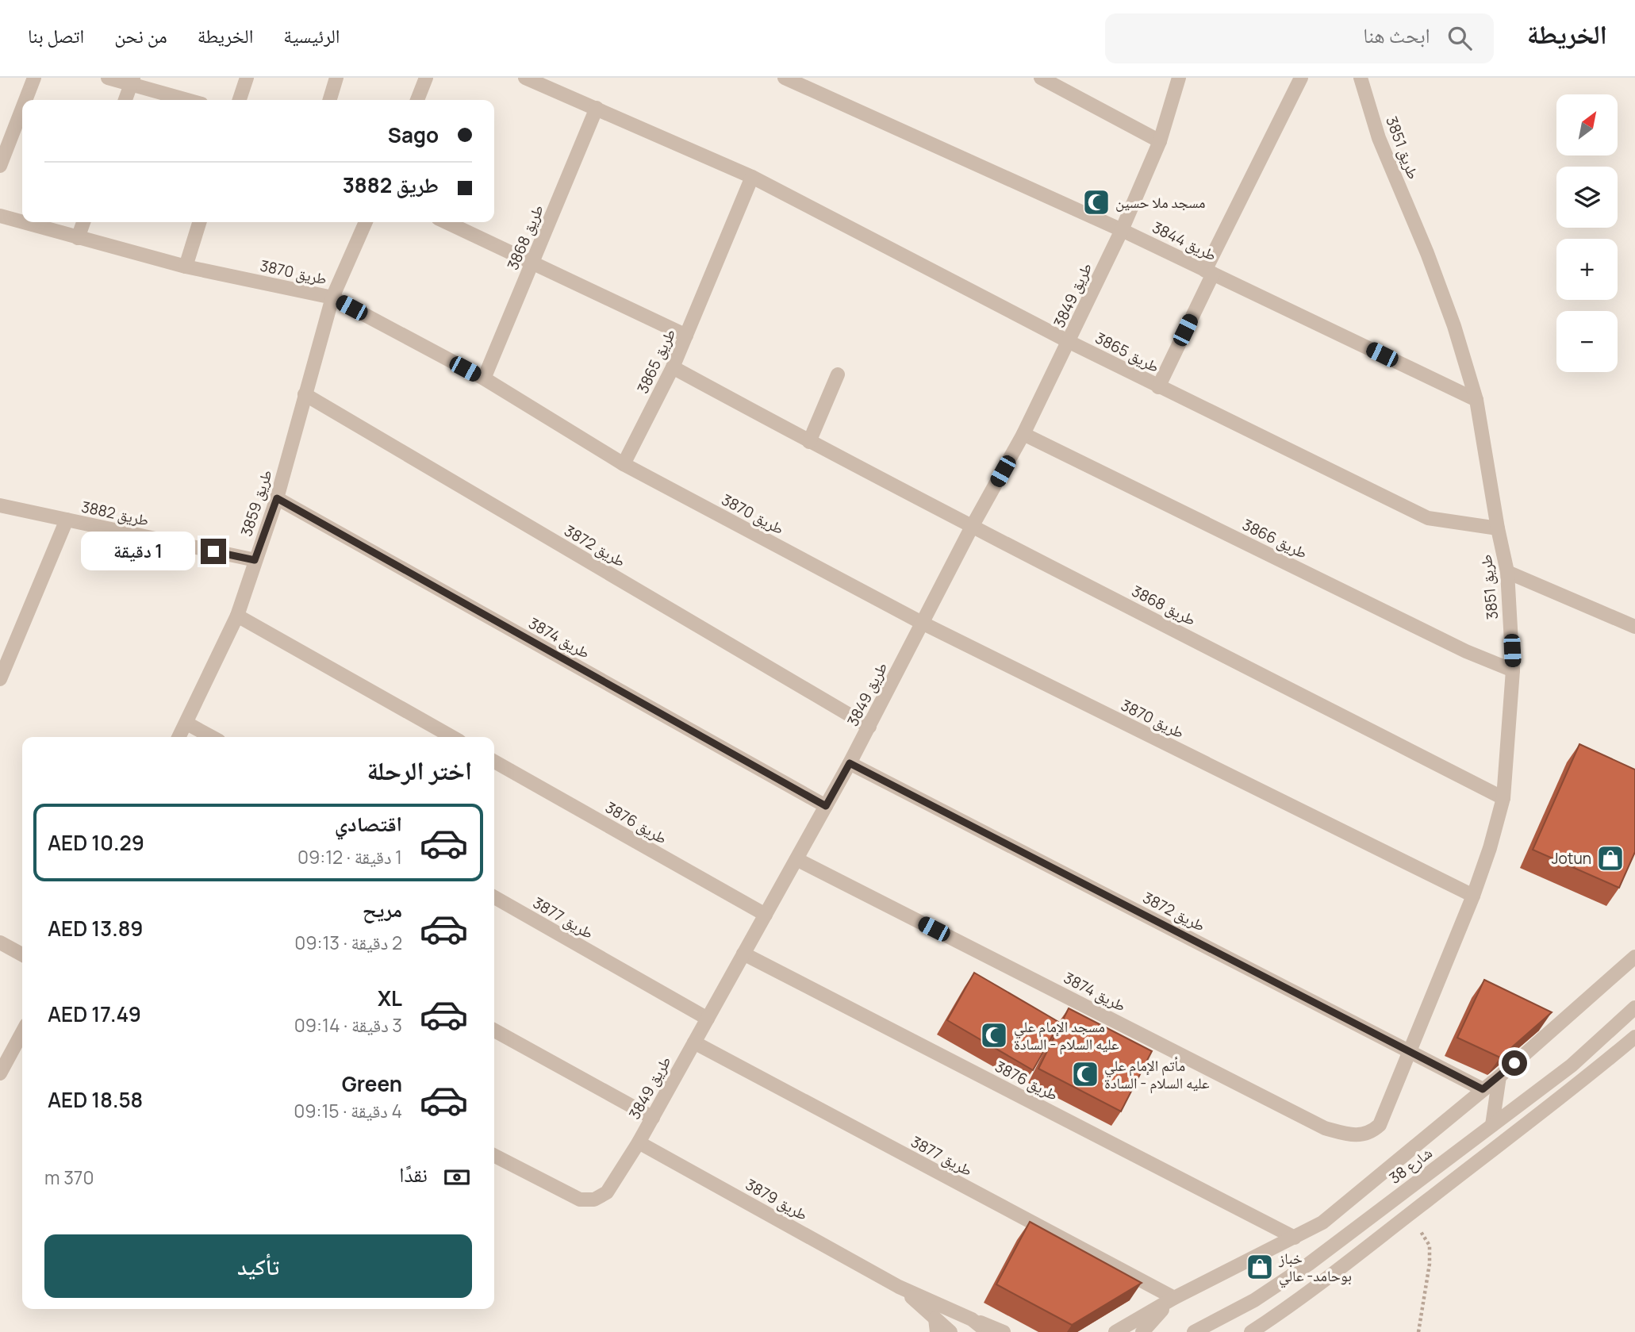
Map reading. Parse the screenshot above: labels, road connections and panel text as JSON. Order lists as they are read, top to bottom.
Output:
{
  "streets": {
    "street": [
      "طريق 3851",
      "طريق 3868",
      "طريق 3844",
      "طريق 3870",
      "طريق 3849",
      "طريق 3865",
      "طريق 3859",
      "طريق 3882",
      "طريق 3866",
      "طريق 3872",
      "طريق 3874",
      "طريق 3876",
      "طريق 3877",
      "شارع 38",
      "طريق 3879"
    ]
  },
  "crossings": [
    ["طريق 3851", "طريق 3868"],
    ["طريق 3851", "طريق 3844"],
    ["طريق 3851", "طريق 3870"],
    ["طريق 3851", "طريق 3865"],
    ["طريق 3851", "طريق 3866"],
    ["طريق 3851", "طريق 3872"],
    ["طريق 3851", "طريق 3874"],
    ["طريق 3868", "طريق 3870"],
    ["طريق 3868", "طريق 3849"],
    ["طريق 3868", "طريق 3865"],
    ["طريق 3844", "طريق 3849"],
    ["طريق 3870", "طريق 3849"],
    ["طريق 3870", "طريق 3865"],
    ["طريق 3870", "طريق 3859"],
    ["طريق 3849", "طريق 3865"],
    ["طريق 3849", "طريق 3866"],
    ["طريق 3849", "طريق 3872"],
    ["طريق 3849", "طريق 3874"],
    ["طريق 3849", "طريق 3876"],
    ["طريق 3849", "طريق 3877"],
    ["طريق 3849", "طريق 3879"],
    ["طريق 3859", "طريق 3882"],
    ["طريق 3859", "طريق 3872"],
    ["طريق 3859", "طريق 3874"]
  ],
  "places": {
    "mosque": ["مسجد ملا حسين", "مسجد الإمام علي عليه السلام - السادة", "مأتم الإمام علي عليه السلام - السادة"],
    "shop": ["Jotun", "خباز بوحامد- عالي"]
  },
  "north": "top right",
  "page": {
    "header": "الخريطة",
    "search": "ابحث هنا",
    "nav": [
      "الرئيسية",
      "الخريطة",
      "من نحن",
      "اتصل بنا"
    ],
    "map_buttons": ["+", "−"],
    "banner": ["Sago", "طريق 3882"],
    "bubble": "1 دقيقة",
    "heading": "اختر الرحلة",
    "list": [
      {
        "name": "اقتصادي",
        "note": "1 دقيقة · 09:12",
        "value": "AED 10.29"
      },
      {
        "name": "مريح",
        "note": "2 دقيقة · 09:13",
        "value": "AED 13.89"
      },
      {
        "name": "XL",
        "note": "3 دقيقة · 09:14",
        "value": "AED 17.49"
      },
      {
        "name": "Green",
        "note": "4 دقيقة · 09:15",
        "value": "AED 18.58"
      }
    ],
    "pay": ["نقدًا", "370 m"],
    "buttons": "تأكيد"
  }
}
